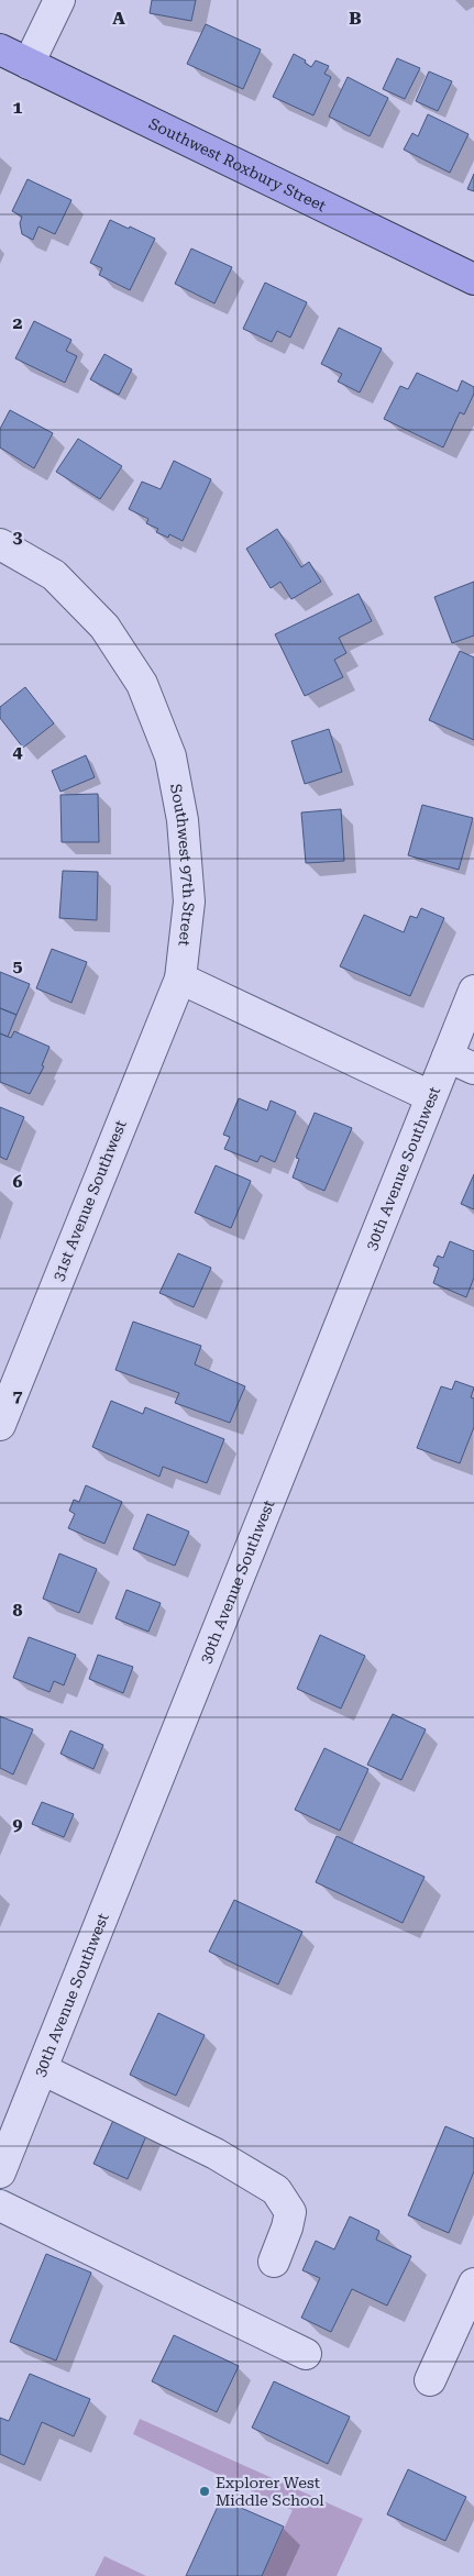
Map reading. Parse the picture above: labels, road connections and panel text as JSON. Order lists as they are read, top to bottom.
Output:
{
  "streets": {
    "main road": ["Southwest Roxbury Street"],
    "street": ["Southwest 97th Street", "30th Avenue Southwest", "31st Avenue Southwest"]
  },
  "crossings": [
    ["Southwest 97th Street", "31st Avenue Southwest"]
  ],
  "places": ["Explorer West Middle School"],
  "grid": {
    "columns": ["A", "B"],
    "rows": [
      "1",
      "2",
      "3",
      "4",
      "5",
      "6",
      "7",
      "8",
      "9"
    ]
  }
}
